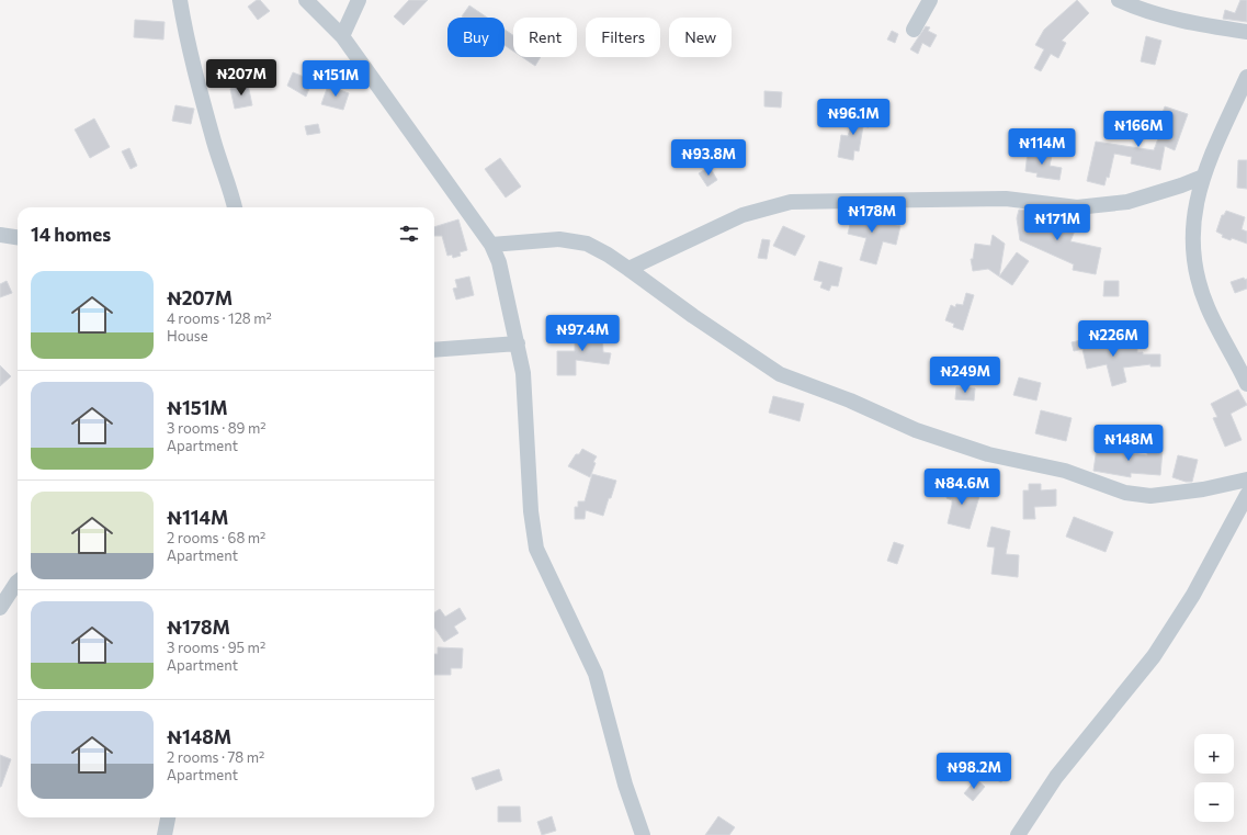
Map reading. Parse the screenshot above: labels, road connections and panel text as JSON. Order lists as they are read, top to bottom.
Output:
{
  "page": {
    "chip": [
      "Buy",
      "Rent",
      "Filters",
      "New"
    ],
    "price": [
      "₦207M",
      "₦151M",
      "₦96.1M",
      "₦166M",
      "₦114M",
      "₦93.8M",
      "₦178M",
      "₦171M",
      "₦97.4M",
      "₦226M",
      "₦249M",
      "₦148M",
      "₦84.6M",
      "₦98.2M"
    ],
    "heading": "14 homes",
    "list": [
      {
        "name": "₦207M",
        "note": "4 rooms · 128 m² · House"
      },
      {
        "name": "₦151M",
        "note": "3 rooms · 89 m² · Apartment"
      },
      {
        "name": "₦114M",
        "note": "2 rooms · 68 m² · Apartment"
      },
      {
        "name": "₦178M",
        "note": "3 rooms · 95 m² · Apartment"
      },
      {
        "name": "₦148M",
        "note": "2 rooms · 78 m² · Apartment"
      }
    ],
    "map_buttons": ["+", "−"]
  }
}
